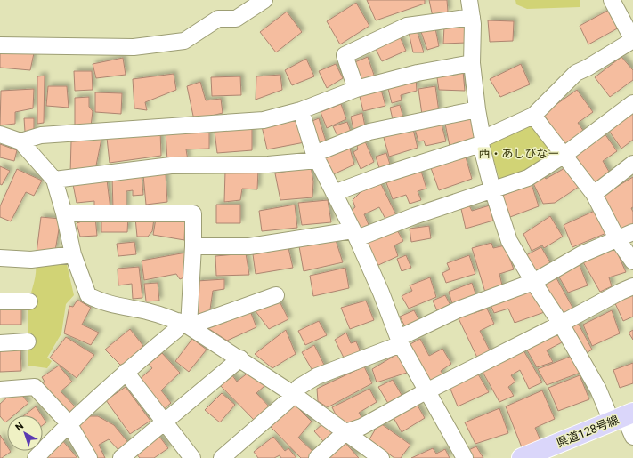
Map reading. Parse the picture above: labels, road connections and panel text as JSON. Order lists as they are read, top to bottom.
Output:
{
  "streets": {
    "main road": ["県道128号線"]
  },
  "parks": ["西・あしびなー"],
  "north": "top left"
}
